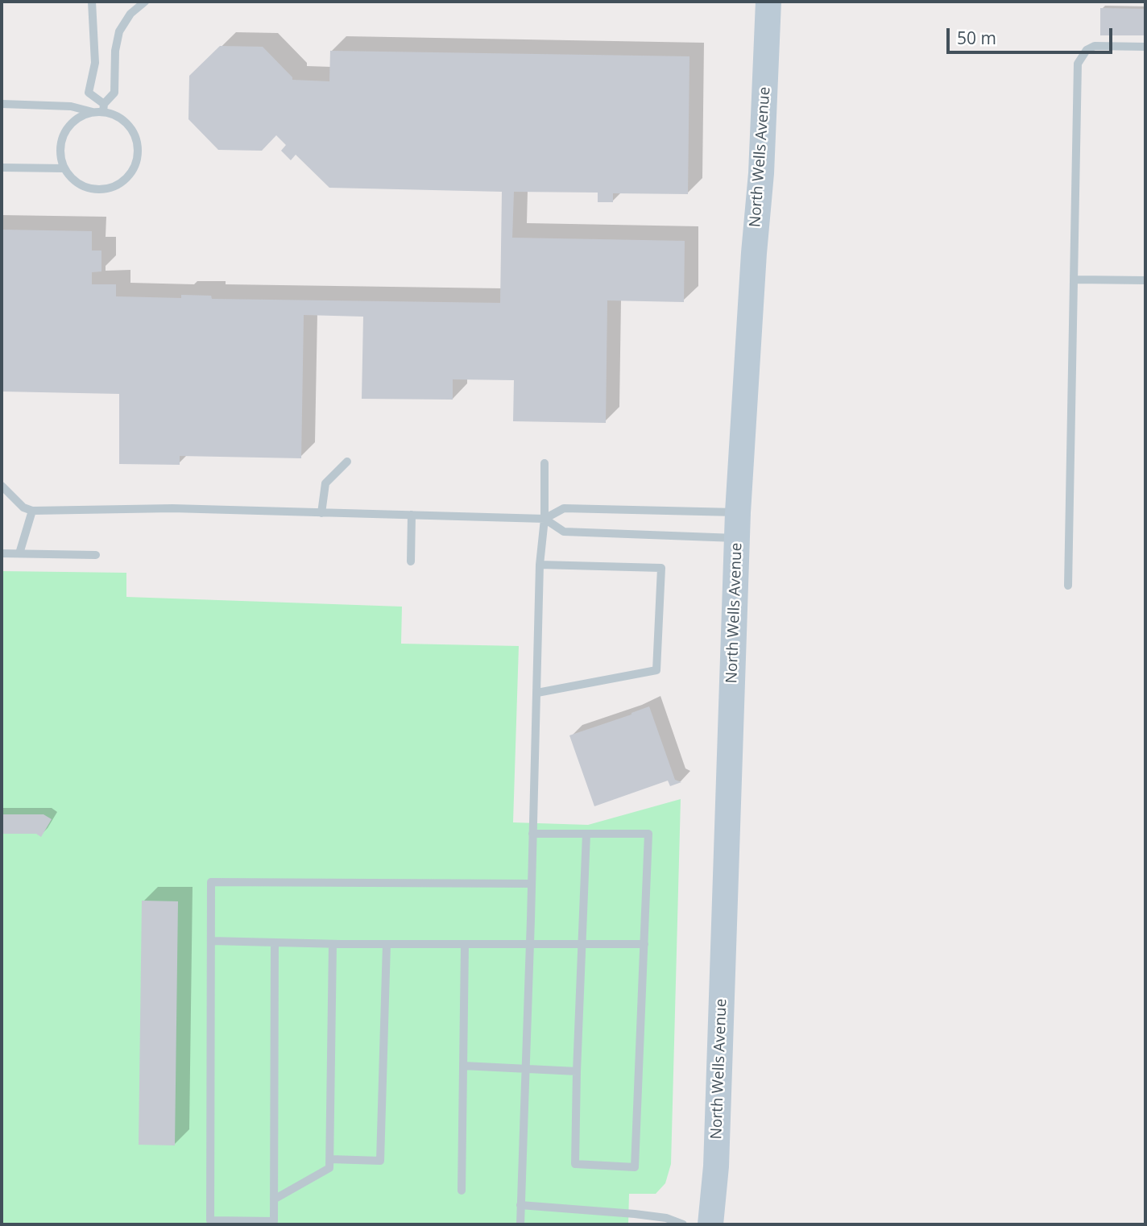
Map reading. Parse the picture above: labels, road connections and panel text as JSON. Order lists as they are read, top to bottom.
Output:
{
  "streets": {
    "main road": ["North Wells Avenue"]
  },
  "scale_bar": "50 m"
}
